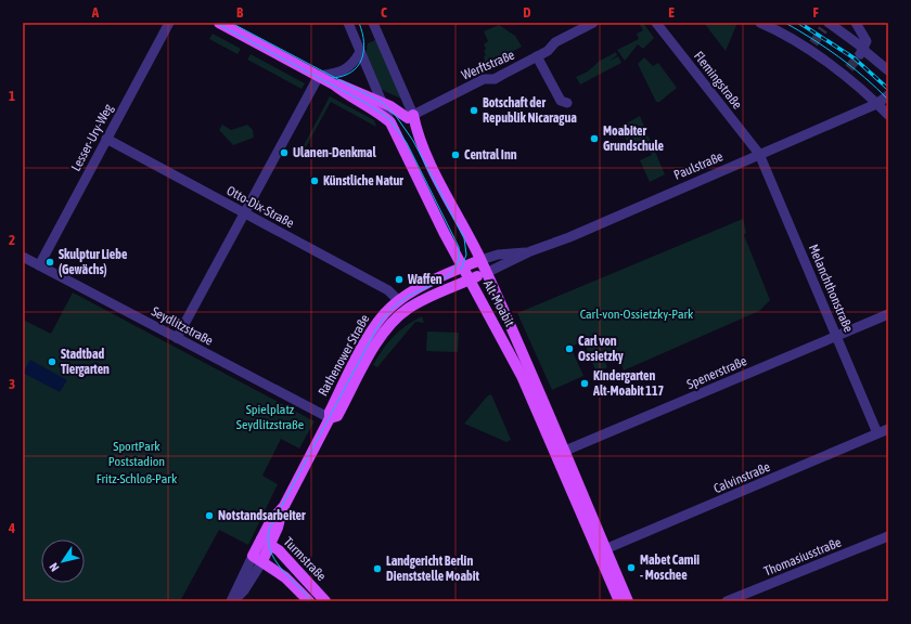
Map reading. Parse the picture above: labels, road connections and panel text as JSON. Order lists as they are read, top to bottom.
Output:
{
  "streets": {
    "main road": [
      "Paulstraße",
      "Alt-Moabit",
      "Rathenower Straße",
      "Turmstraße"
    ],
    "street": [
      "Werftstraße",
      "Flemingstraße",
      "Lesser-Ury-Weg",
      "Otto-Dix-Straße",
      "Melanchthonstraße",
      "Seydlitzstraße",
      "Spenerstraße",
      "Calvinstraße",
      "Thomasiusstraße"
    ]
  },
  "crossings": [
    ["Werftstraße", "Alt-Moabit"],
    ["Flemingstraße", "Paulstraße"],
    ["Flemingstraße", "Melanchthonstraße"],
    ["Lesser-Ury-Weg", "Otto-Dix-Straße"],
    ["Lesser-Ury-Weg", "Seydlitzstraße"],
    ["Paulstraße", "Melanchthonstraße"],
    ["Paulstraße", "Alt-Moabit"],
    ["Paulstraße", "Rathenower Straße"],
    ["Otto-Dix-Straße", "Rathenower Straße"],
    ["Melanchthonstraße", "Spenerstraße"],
    ["Melanchthonstraße", "Calvinstraße"],
    ["Alt-Moabit", "Rathenower Straße"],
    ["Alt-Moabit", "Spenerstraße"],
    ["Alt-Moabit", "Calvinstraße"],
    ["Seydlitzstraße", "Rathenower Straße"],
    ["Rathenower Straße", "Turmstraße"]
  ],
  "parks": [
    "Carl-von-Ossietzky-Park",
    "Spielplatz Seydlitzstraße",
    "SportPark Poststadion",
    "Fritz-Schloß-Park"
  ],
  "places": [
    "Botschaft der Republik Nicaragua",
    "Moabiter Grundschule",
    "Ulanen-Denkmal",
    "Central Inn",
    "Künstliche Natur",
    "Skulptur Liebe (Gewächs)",
    "Waffen",
    "Carl von Ossietzky",
    "Stadtbad Tiergarten",
    "Kindergarten Alt-Moabit 117",
    "Notstandsarbeiter",
    "Mabet Camii - Moschee",
    "Landgericht Berlin Dienststelle Moabit"
  ],
  "north": "bottom left",
  "grid": {
    "columns": [
      "A",
      "B",
      "C",
      "D",
      "E",
      "F"
    ],
    "rows": [
      "1",
      "2",
      "3",
      "4"
    ]
  }
}
